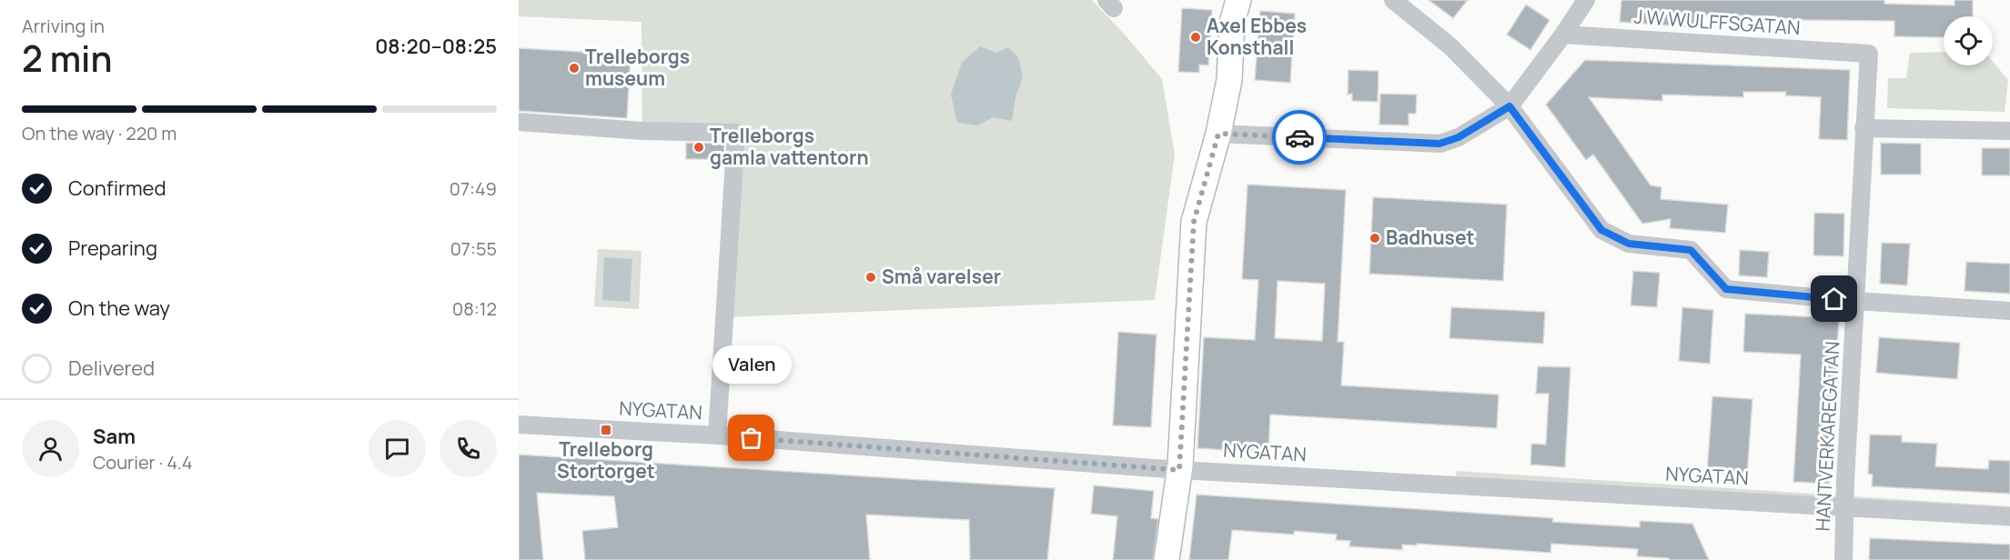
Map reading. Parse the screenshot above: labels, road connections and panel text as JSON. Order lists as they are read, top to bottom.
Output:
{
  "streets": {
    "street": ["J W WULFFSGATAN", "NYGATAN", "HANTVERKAREGATAN"]
  },
  "crossings": [
    ["J W WULFFSGATAN", "HANTVERKAREGATAN"],
    ["NYGATAN", "HANTVERKAREGATAN"]
  ],
  "places": {
    "other": [
      "Axel Ebbes Konsthall",
      "Trelleborgs museum",
      "Trelleborgs gamla vattentorn",
      "Badhuset",
      "Små varelser",
      "Valen"
    ],
    "transit": ["Trelleborg Stortorget"]
  },
  "page": {
    "heading": ["2 min", "Arriving in", "08:20–08:25"],
    "panel": ["Sam", "Courier · 4.4"],
    "bar": "On the way · 220 m",
    "list": [
      ["Confirmed", "07:49"],
      ["Preparing", "07:55"],
      ["On the way", "08:12"],
      "Delivered"
    ],
    "bubble": "Valen"
  }
}
